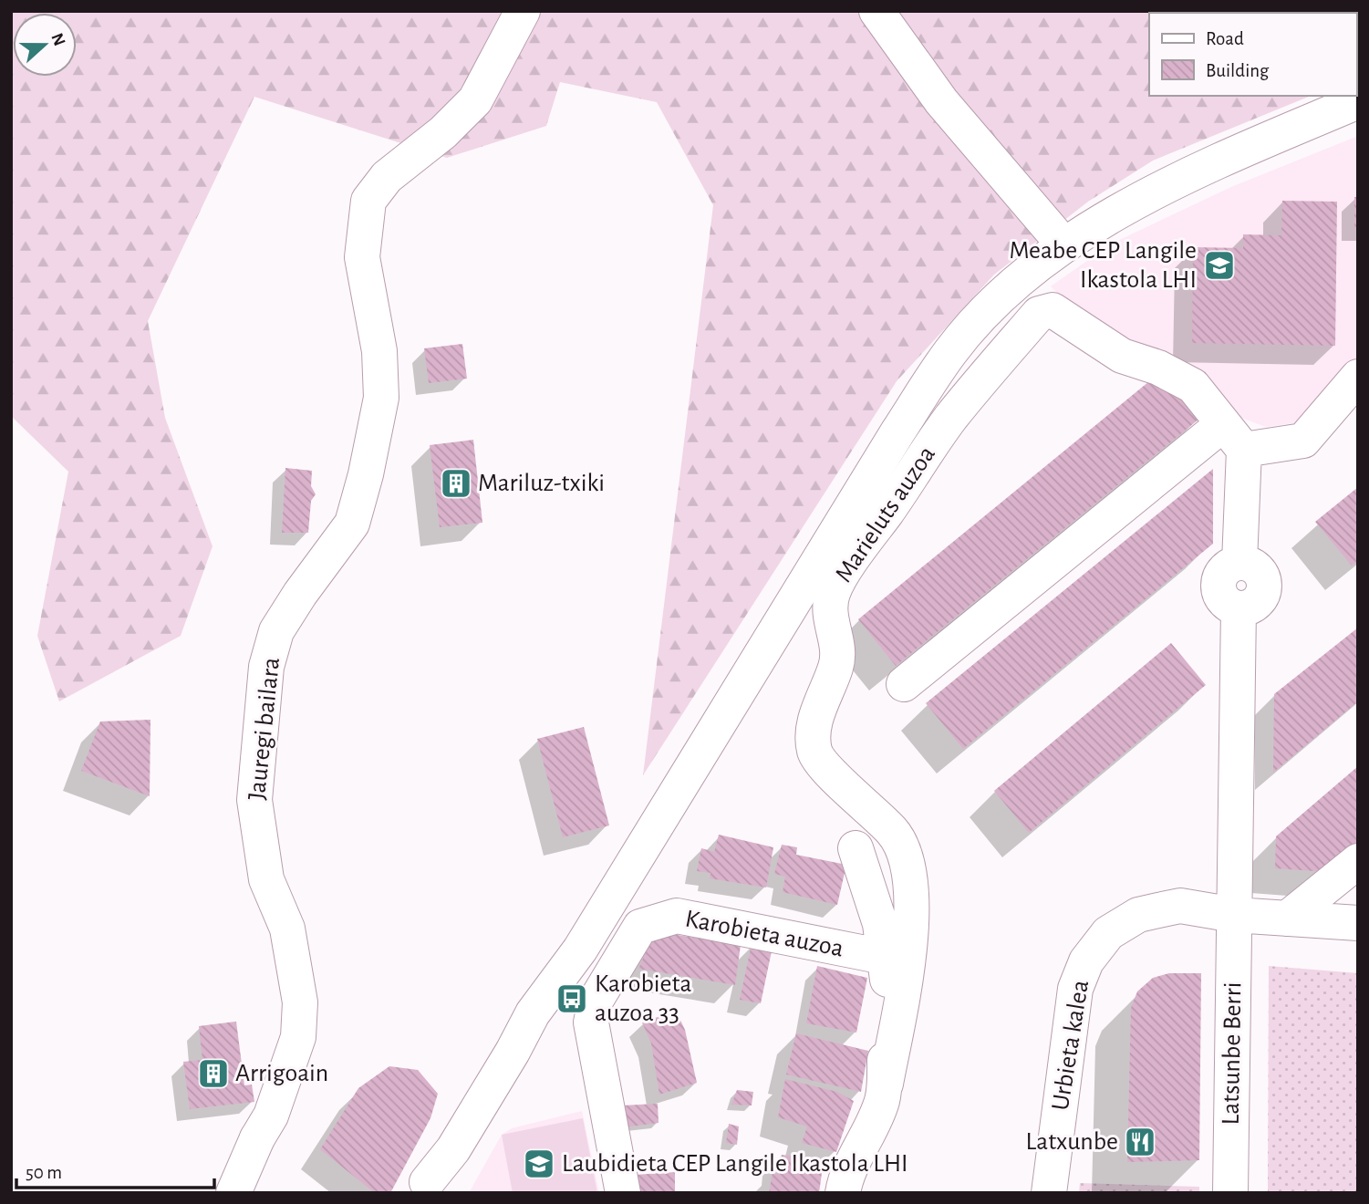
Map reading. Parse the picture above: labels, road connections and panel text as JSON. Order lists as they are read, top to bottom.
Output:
{
  "streets": {
    "street": [
      "Marieluts auzoa",
      "Jauregi bailara",
      "Karobieta auzoa",
      "Urbieta kalea",
      "Latsunbe Berri"
    ]
  },
  "crossings": [
    ["Marieluts auzoa", "Karobieta auzoa"],
    ["Urbieta kalea", "Latsunbe Berri"]
  ],
  "places": {
    "school or university": ["Meabe CEP Langile Ikastola LHI", "Laubidieta CEP Langile Ikastola LHI"],
    "building": ["Mariluz-txiki", "Arrigoain"],
    "bus stop": ["Karobieta auzoa 33"],
    "restaurant": ["Latxunbe"]
  },
  "legend": ["Road", "Building"],
  "scale_bar": "50 m",
  "north": "right"
}
